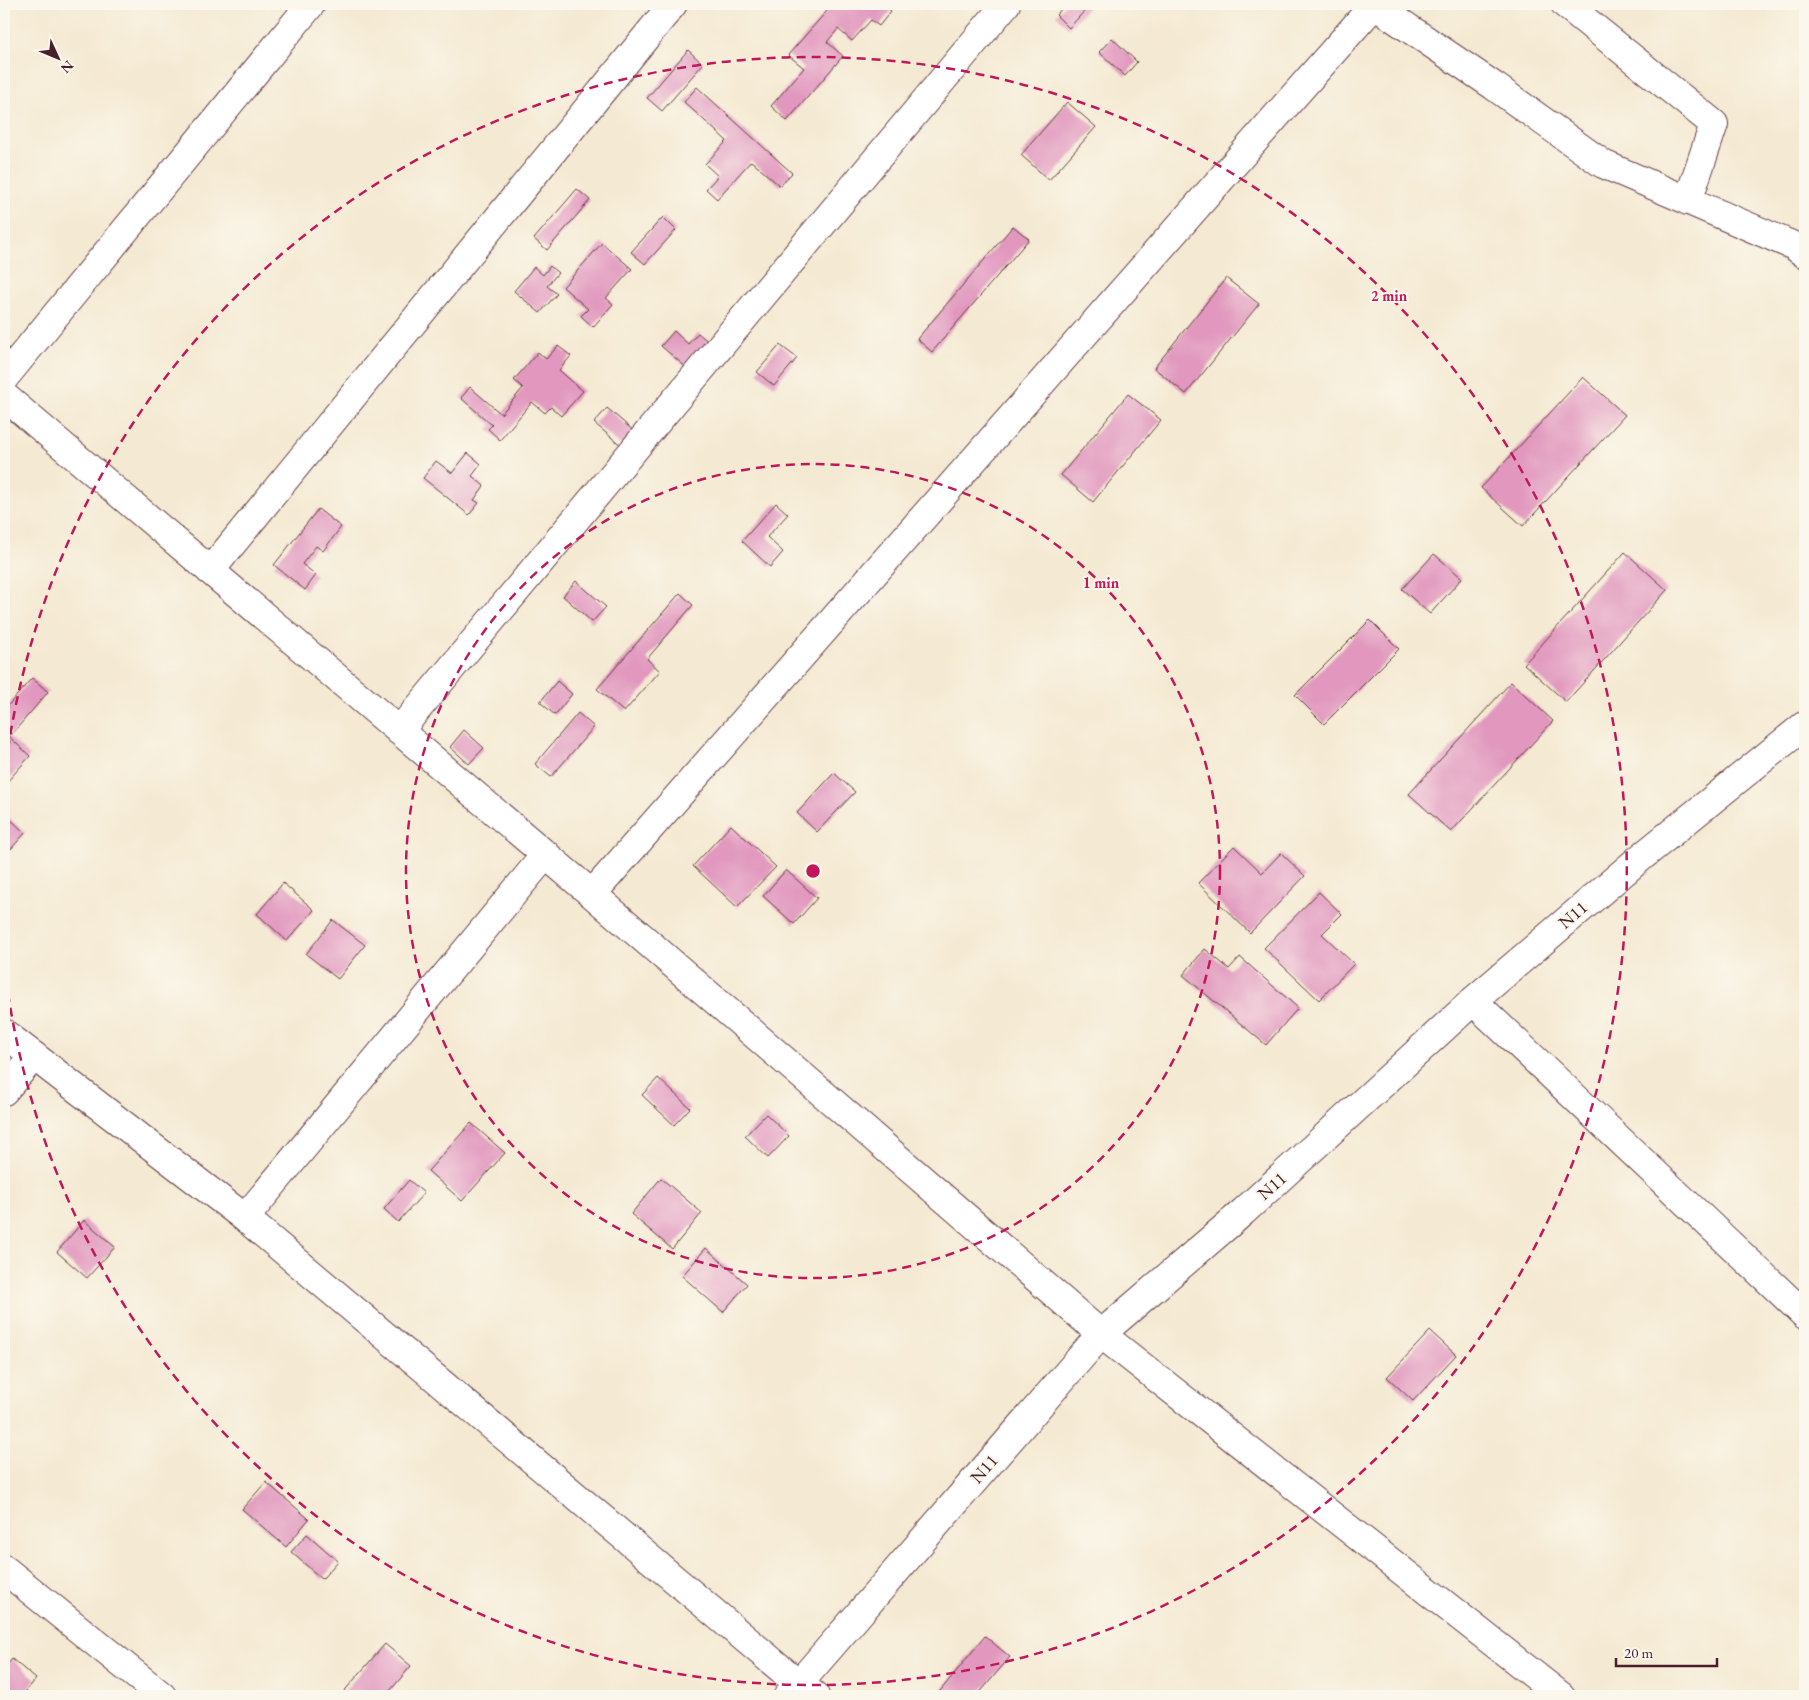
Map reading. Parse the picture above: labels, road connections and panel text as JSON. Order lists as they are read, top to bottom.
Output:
{
  "streets": {
    "street": ["N11"]
  },
  "scale_bar": "20 m",
  "north": "bottom right",
  "rings": ["2 min", "1 min"]
}
